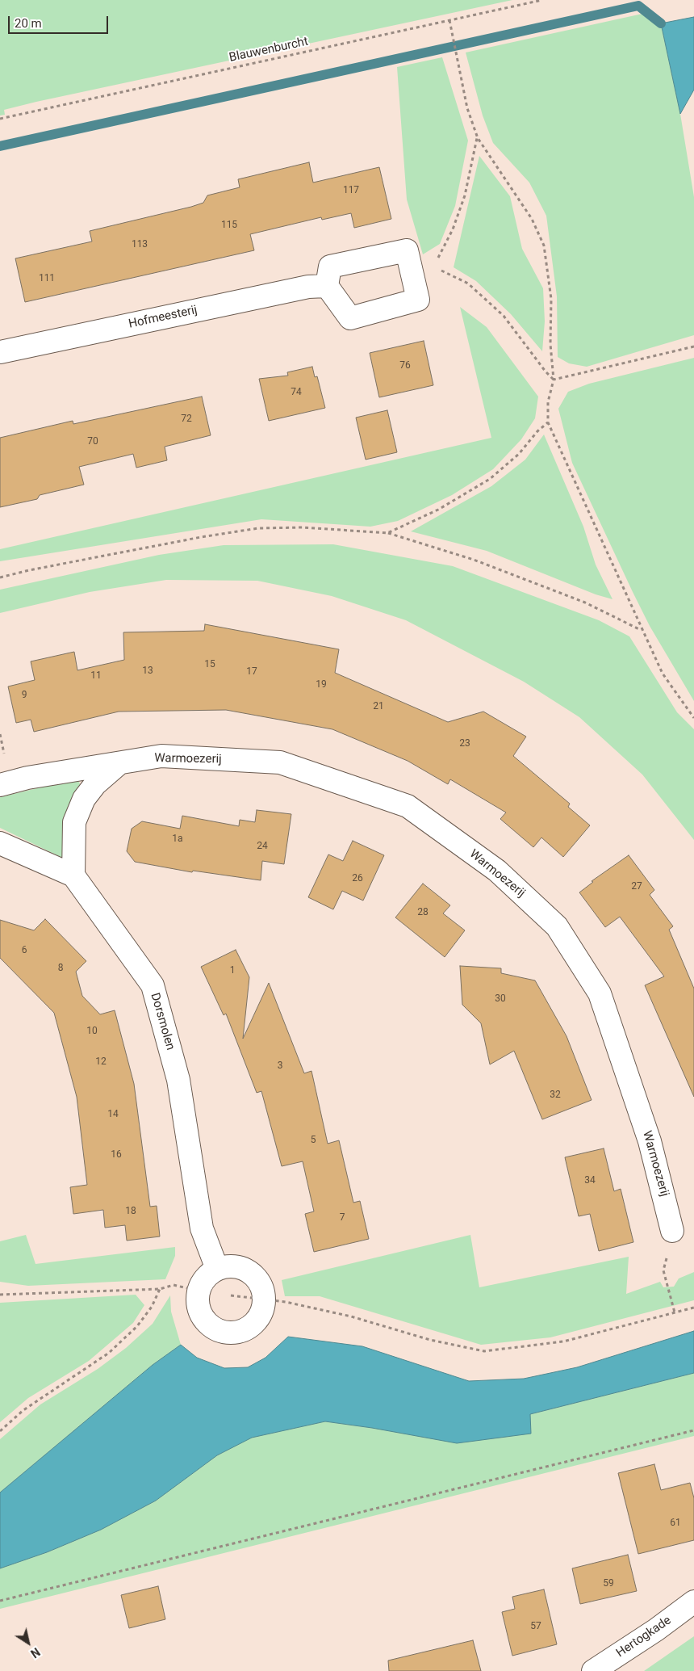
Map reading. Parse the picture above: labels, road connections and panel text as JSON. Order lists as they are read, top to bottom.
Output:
{
  "streets": {
    "street": [
      "Hofmeesterij",
      "Warmoezerij",
      "Dorsmolen",
      "Hertogkade"
    ],
    "path": ["Blauwenburcht"]
  },
  "house_numbers": [
    "117",
    "115",
    "113",
    "111",
    "76",
    "74",
    "72",
    "70",
    "15",
    "13",
    "17",
    "11",
    "19",
    "9",
    "21",
    "23",
    "1a",
    "24",
    "26",
    "27",
    "28",
    "6",
    "8",
    "1",
    "30",
    "10",
    "12",
    "3",
    "32",
    "14",
    "5",
    "16",
    "34",
    "18",
    "7",
    "61",
    "59",
    "57"
  ],
  "scale_bar": "20 m",
  "north": "bottom right"
}
